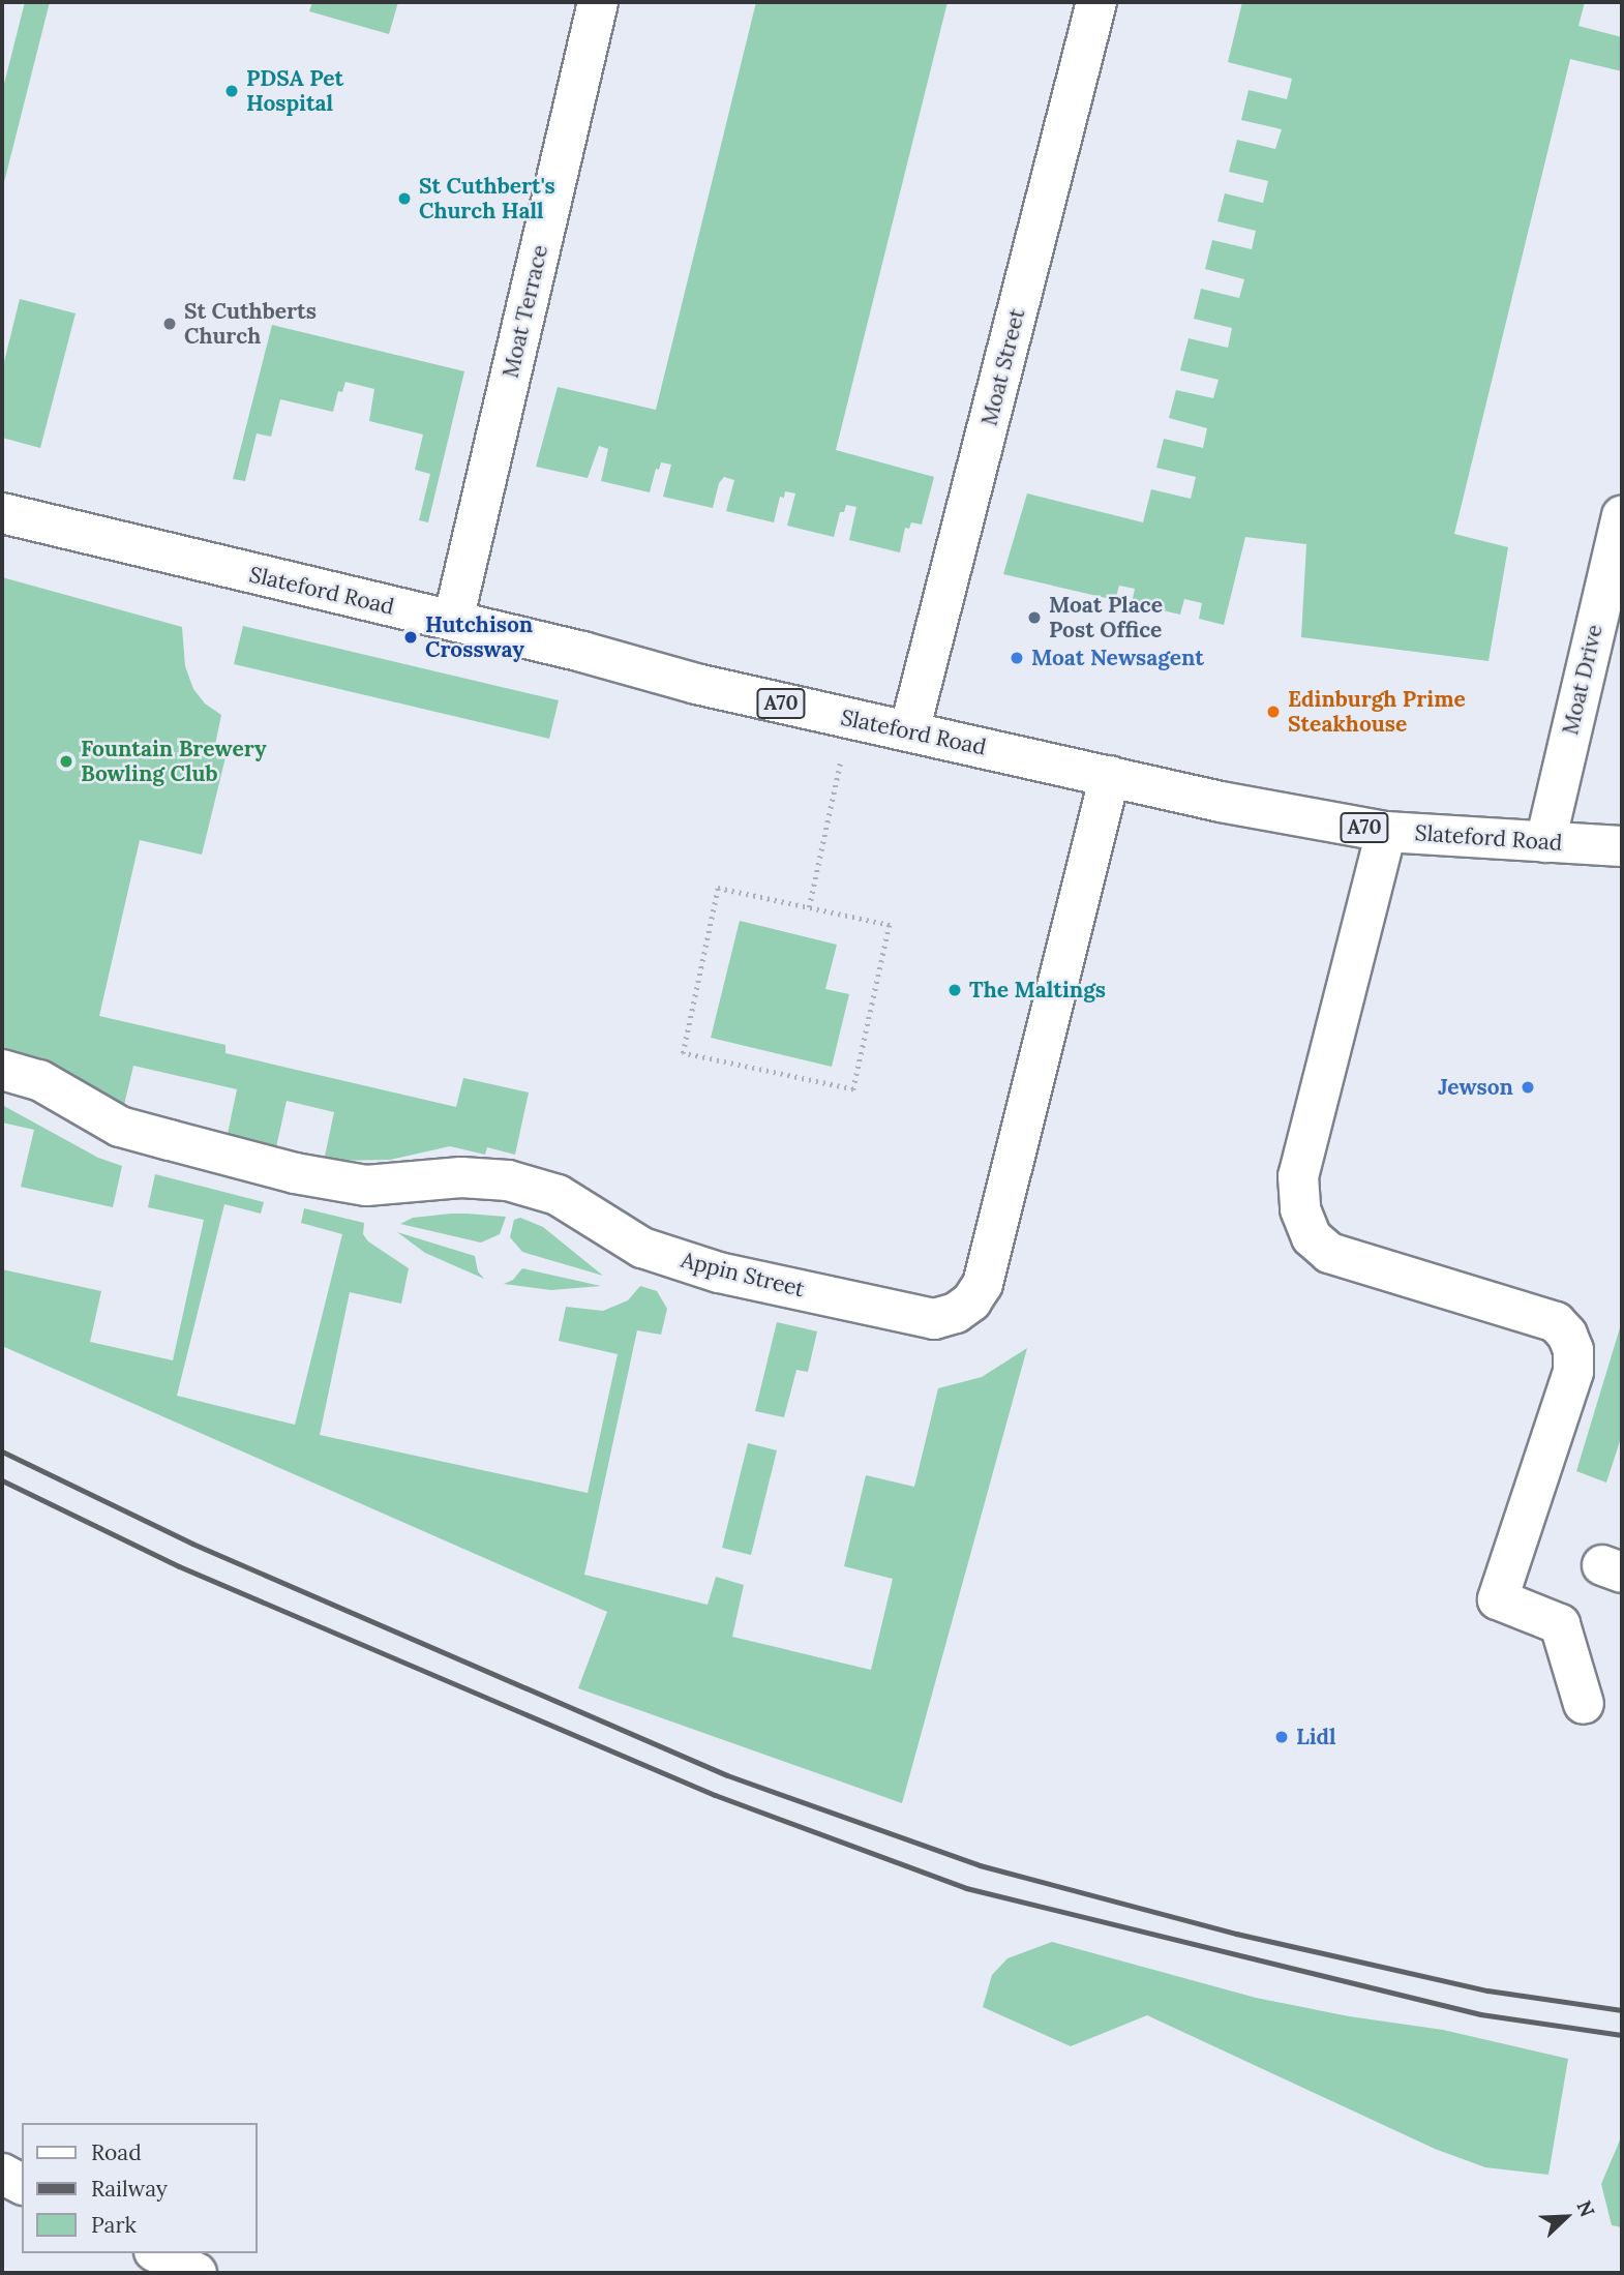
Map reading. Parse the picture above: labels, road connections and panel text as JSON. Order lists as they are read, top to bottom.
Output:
{
  "streets": {
    "street": [
      "Moat Terrace",
      "Moat Street",
      "Slateford Road",
      "Moat Drive",
      "A70",
      "Appin Street"
    ]
  },
  "crossings": [
    ["Moat Terrace", "Slateford Road"],
    ["Moat Street", "Slateford Road"],
    ["Slateford Road", "Moat Drive"],
    ["Slateford Road", "Appin Street"]
  ],
  "places": [
    "PDSA Pet Hospital",
    "St Cuthbert's Church Hall",
    "St Cuthberts Church",
    "Moat Place Post Office",
    "Hutchison Crossway",
    "Moat Newsagent",
    "Edinburgh Prime Steakhouse",
    "Fountain Brewery Bowling Club",
    "The Maltings",
    "Jewson",
    "Lidl"
  ],
  "legend": ["Road", "Railway", "Park"],
  "north": "top right"
}
